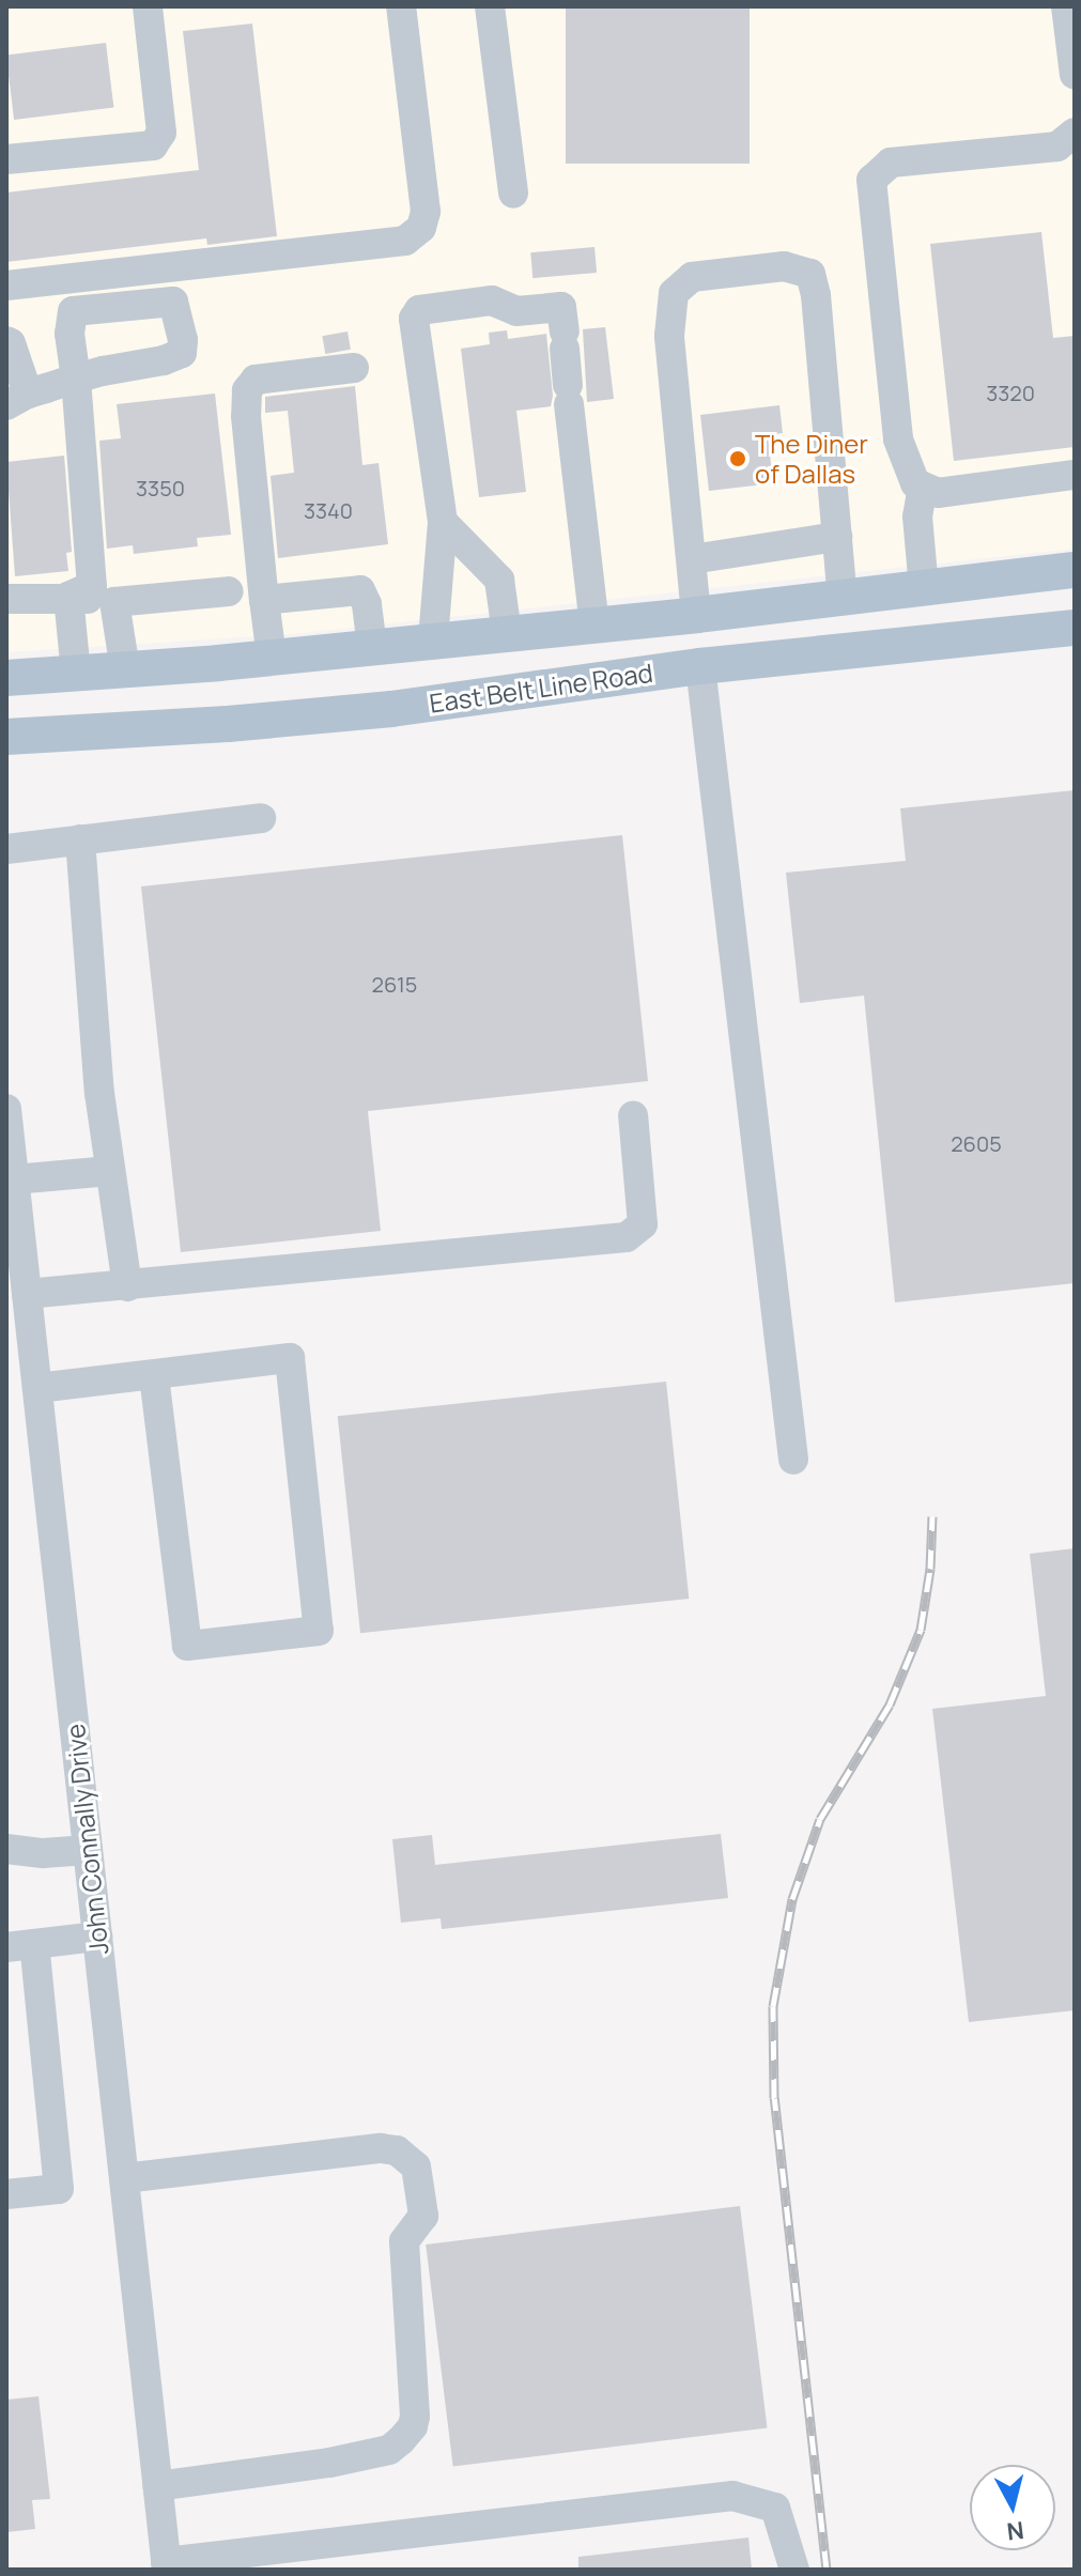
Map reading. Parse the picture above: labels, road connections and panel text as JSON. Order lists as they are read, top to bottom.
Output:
{
  "streets": {
    "main road": ["East Belt Line Road"],
    "street": ["John Connally Drive"]
  },
  "places": ["The Diner of Dallas"],
  "house_numbers": [
    "3320",
    "3350",
    "3340",
    "2615",
    "2605"
  ],
  "north": "bottom"
}
